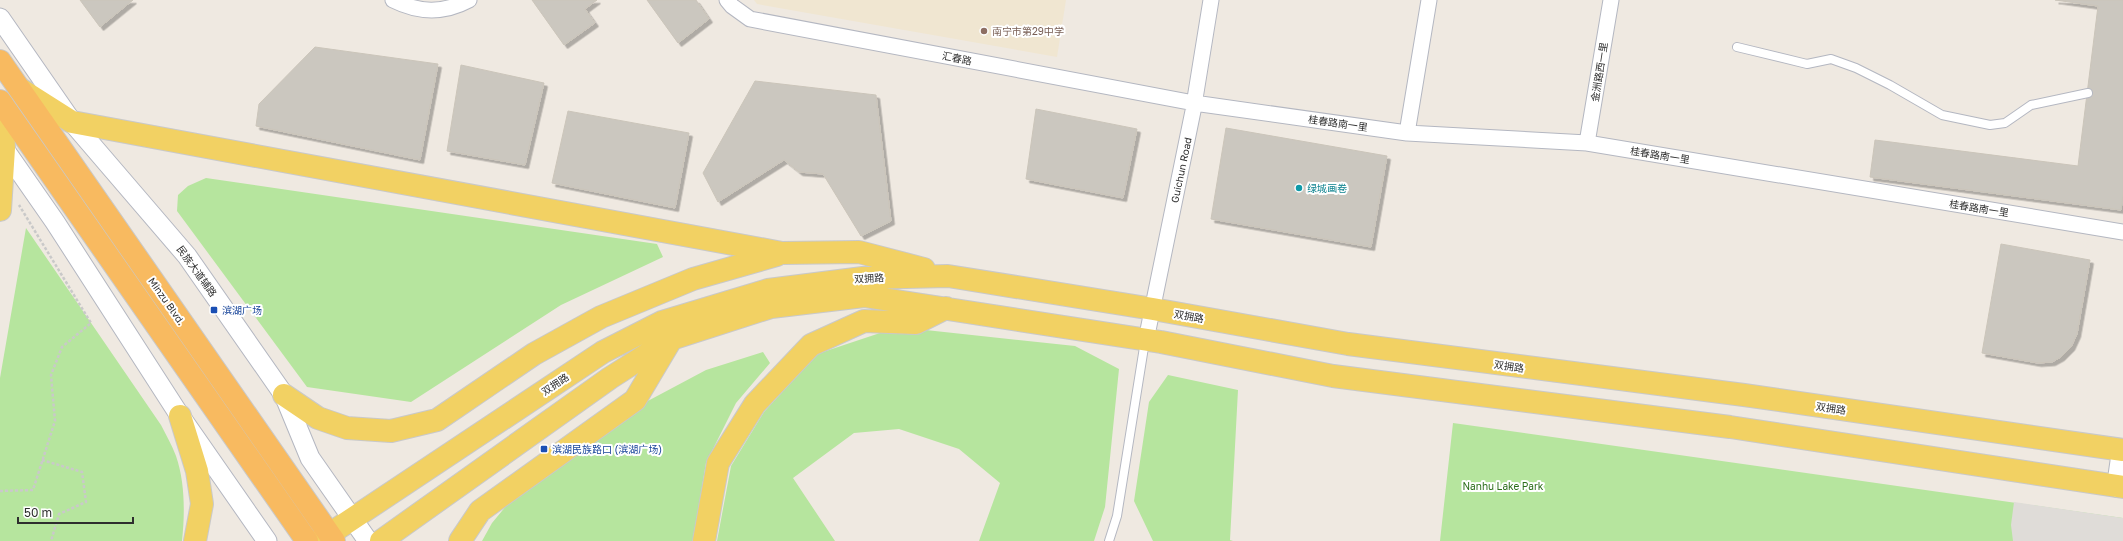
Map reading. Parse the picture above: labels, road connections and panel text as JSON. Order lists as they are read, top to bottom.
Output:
{
  "streets": {
    "highway": ["Minzu Blvd."],
    "main road": ["双拥路"],
    "street": [
      "汇春路",
      "金洲路西一里",
      "桂春路南一里",
      "Guichun Road",
      "民族大道辅路"
    ]
  },
  "crossings": [
    ["汇春路", "桂春路南一里"],
    ["汇春路", "Guichun Road"],
    ["金洲路西一里", "桂春路南一里"],
    ["桂春路南一里", "Guichun Road"],
    ["Guichun Road", "双拥路"],
    ["民族大道辅路", "双拥路"],
    ["双拥路", "Minzu Blvd."]
  ],
  "parks": ["Nanhu Lake Park"],
  "places": {
    "other": ["南宁市第29中学", "绿城画卷"],
    "transit": ["滨湖广场", "滨湖民族路口 (滨湖广场)"]
  },
  "scale_bar": "50 m"
}
